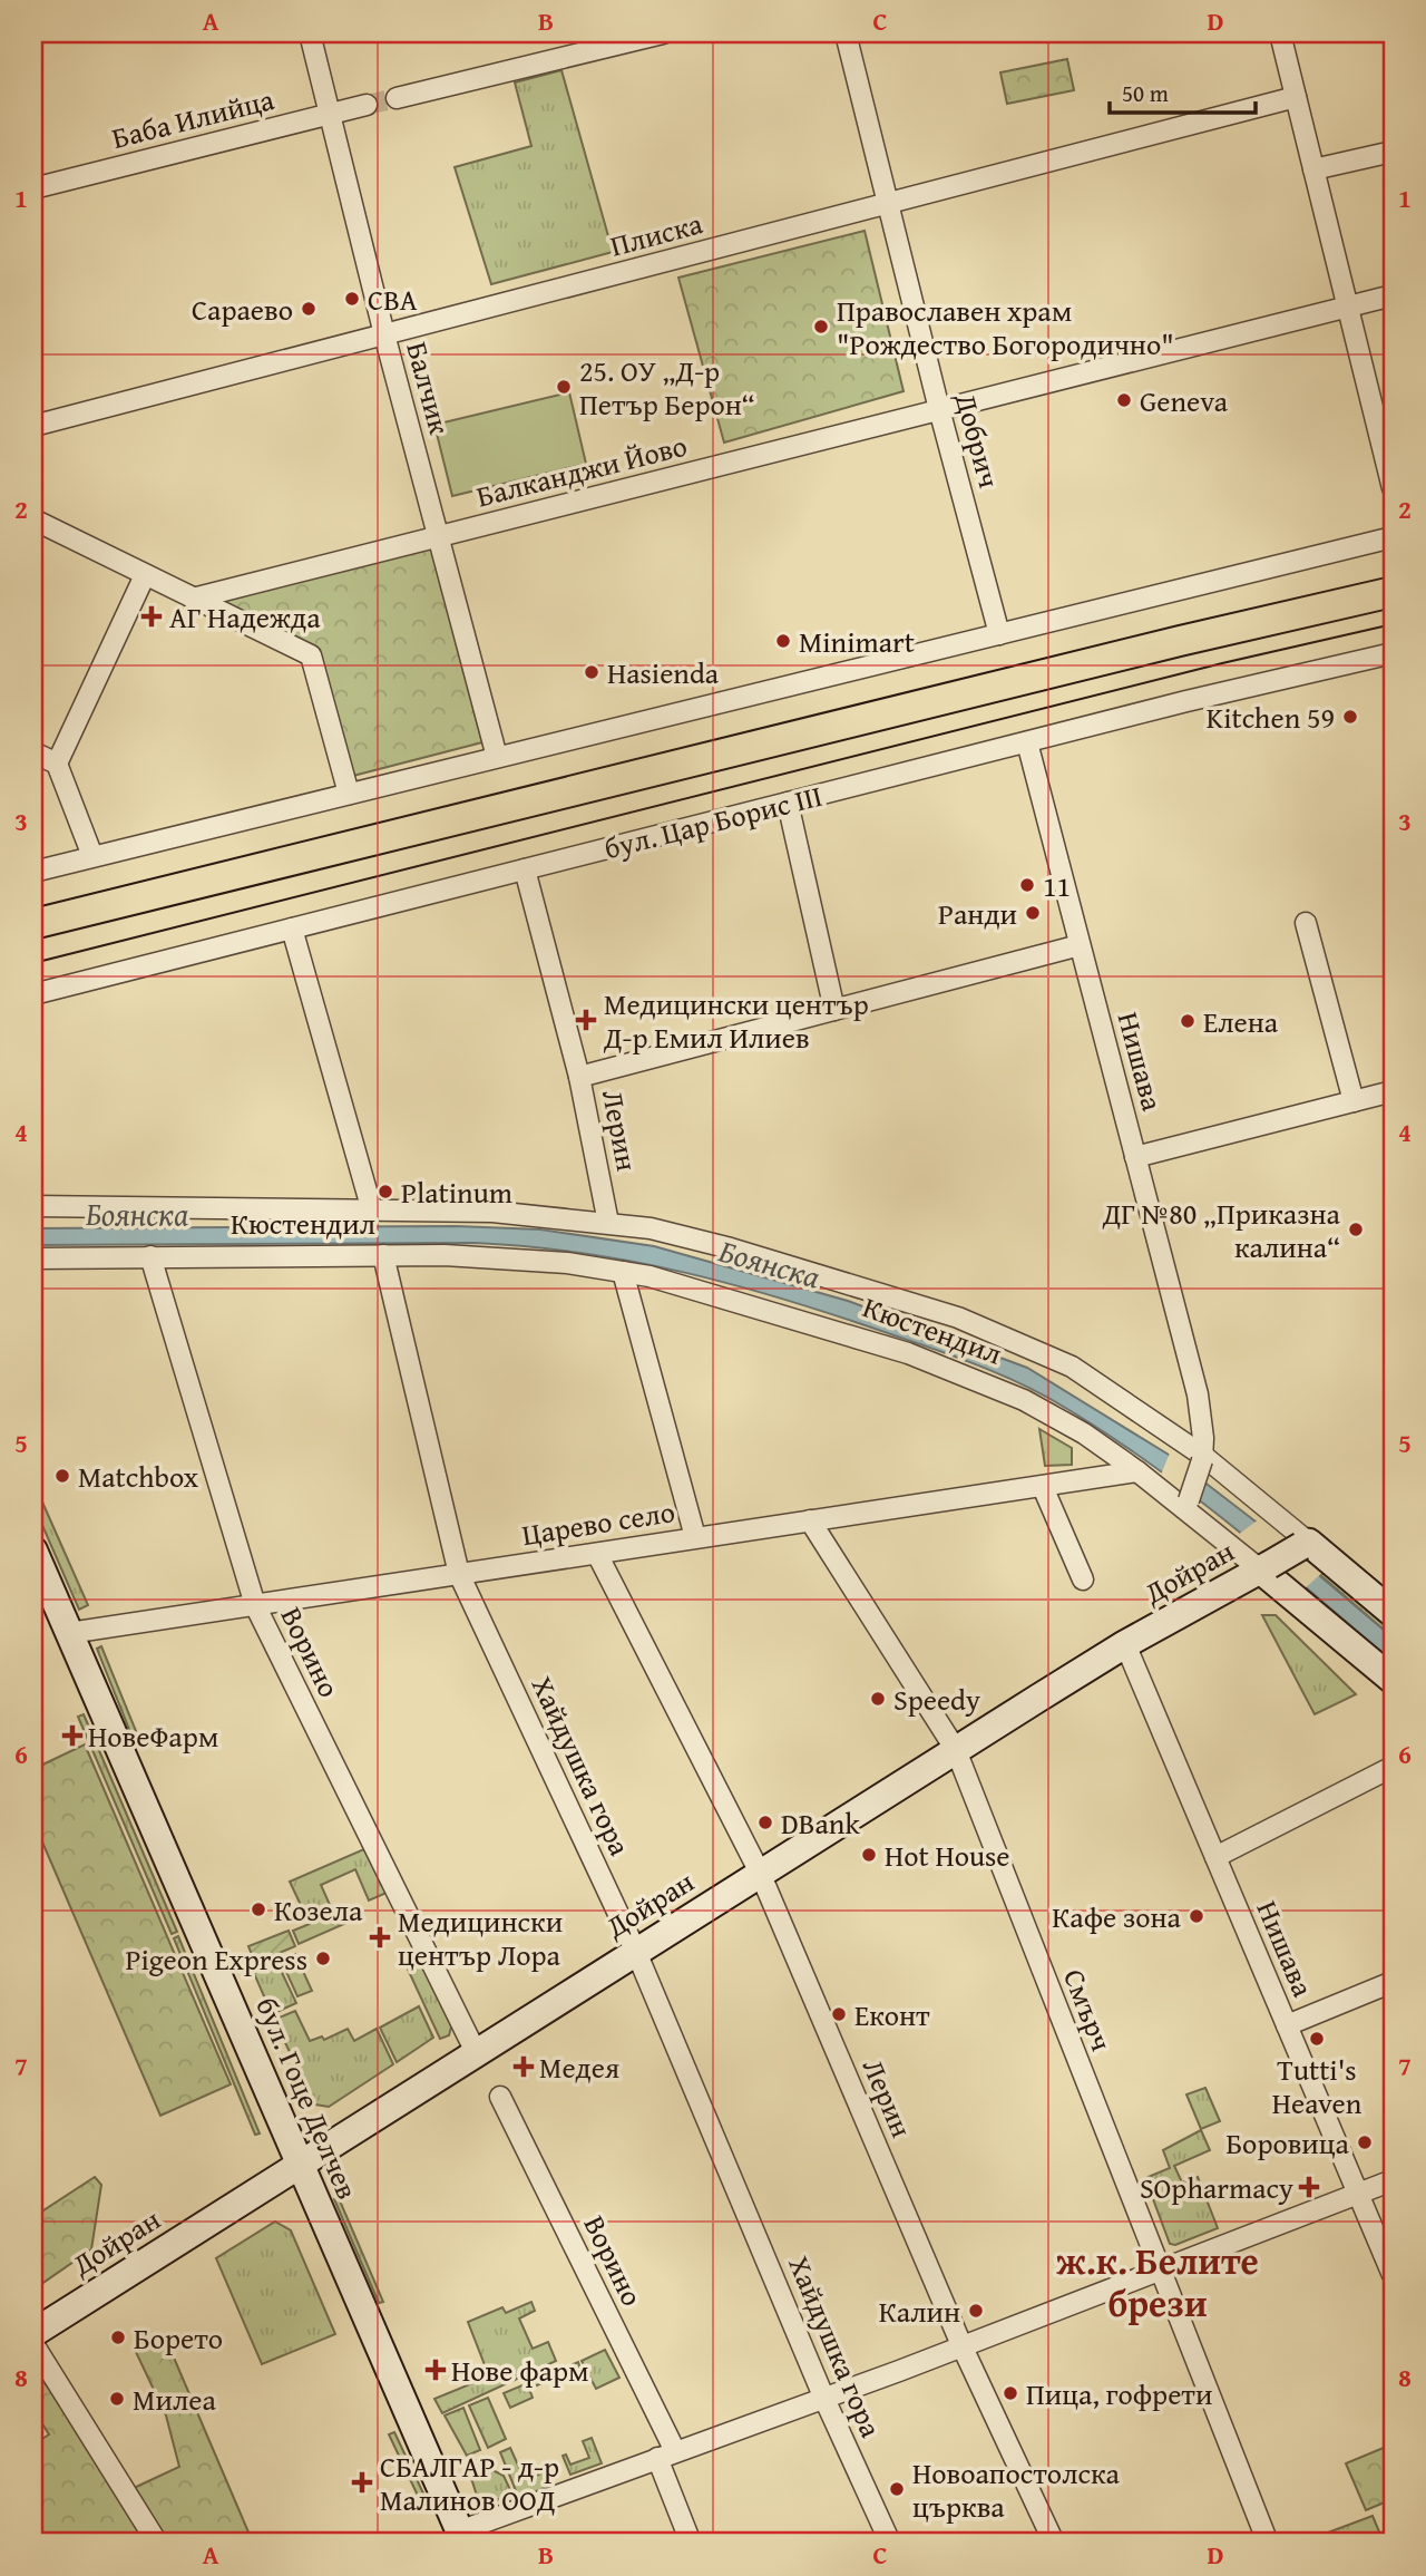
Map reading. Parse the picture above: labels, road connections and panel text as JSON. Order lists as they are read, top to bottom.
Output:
{
  "streets": {
    "street": [
      "Баба Илийца",
      "Плиска",
      "Балчик",
      "Добрич",
      "Балканджи Йово",
      "бул. Цар Борис III",
      "Нишава",
      "Лерин",
      "Кюстендил",
      "Царево село",
      "Дойран",
      "Ворино",
      "Хайдушка гора",
      "Смърч",
      "бул. Гоце Делчев"
    ]
  },
  "crossings": [
    ["Баба Илийца", "Балчик"],
    ["Плиска", "Балчик"],
    ["Плиска", "Добрич"],
    ["Балчик", "Балканджи Йово"],
    ["Добрич", "Балканджи Йово"],
    ["бул. Цар Борис III", "Нишава"],
    ["бул. Цар Борис III", "Лерин"],
    ["Нишава", "Кюстендил"],
    ["Нишава", "Дойран"],
    ["Лерин", "Кюстендил"],
    ["Лерин", "Царево село"],
    ["Лерин", "Дойран"],
    ["Кюстендил", "Царево село"],
    ["Кюстендил", "Дойран"],
    ["Кюстендил", "Ворино"],
    ["Кюстендил", "Хайдушка гора"],
    ["Царево село", "Ворино"],
    ["Царево село", "Хайдушка гора"],
    ["Царево село", "Смърч"],
    ["Царево село", "бул. Гоце Делчев"],
    ["Дойран", "Ворино"],
    ["Дойран", "Хайдушка гора"],
    ["Дойран", "Смърч"],
    ["Дойран", "бул. Гоце Делчев"]
  ],
  "districts": ["ж.к. Белите брези"],
  "water": ["Боянска"],
  "places": {
    "other": [
      "CBA",
      "Сараево",
      "Православен храм \"Рождество Богородично\"",
      "25. ОУ „Д-р Петър Берон“",
      "Geneva",
      "Minimart",
      "Hasienda",
      "Kitchen 59",
      "11",
      "Ранди",
      "Елена",
      "Platinum",
      "ДГ №80 „Приказна калина“",
      "Matchbox",
      "Speedy",
      "DBank",
      "Hot House",
      "Козела",
      "Кафе зона",
      "Pigeon Express",
      "Еконт",
      "Tutti's Heaven",
      "Боровица",
      "Калин",
      "Борето",
      "Пица, гофрети",
      "Милеа",
      "Новоапостолска църква"
    ],
    "health": [
      "АГ Надежда",
      "Медицински център Д-р Емил Илиев",
      "НовеФарм",
      "Медицински център Лора",
      "Медея",
      "SOpharmacy",
      "Нове фарм",
      "СБАЛГАР - д-р Малинов ООД"
    ]
  },
  "scale_bar": "50 m",
  "grid": {
    "columns": [
      "A",
      "B",
      "C",
      "D"
    ],
    "rows": [
      "1",
      "2",
      "3",
      "4",
      "5",
      "6",
      "7",
      "8"
    ]
  }
}
